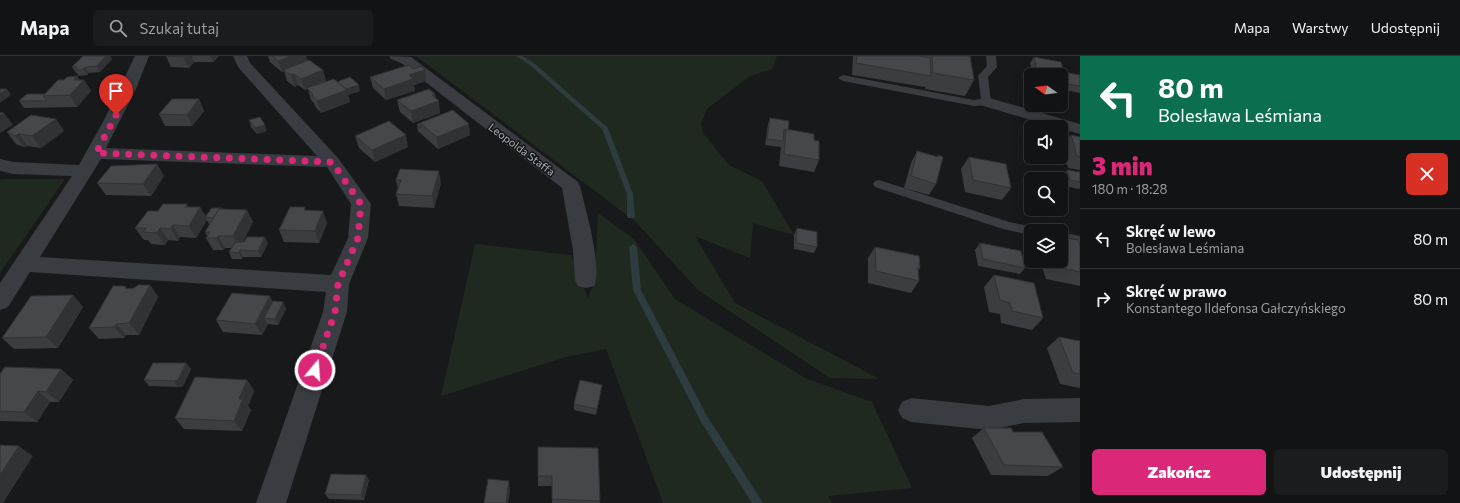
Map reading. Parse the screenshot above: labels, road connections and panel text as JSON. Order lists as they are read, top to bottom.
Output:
{
  "streets": {
    "street": ["Leopolda Staffa"]
  },
  "north": "left",
  "page": {
    "header": "Mapa",
    "search": "Szukaj tutaj",
    "nav": ["Mapa", "Warstwy", "Udostępnij"],
    "turn": ["80 m", "Bolesława Leśmiana"],
    "heading": ["3 min", "180 m · 18:28"],
    "list": [
      {
        "name": "Skręć w lewo",
        "note": "Bolesława Leśmiana",
        "value": "80 m"
      },
      {
        "name": "Skręć w prawo",
        "note": "Konstantego Ildefonsa Gałczyńskiego",
        "value": "80 m"
      }
    ],
    "buttons": ["Zakończ", "Udostępnij"]
  }
}
